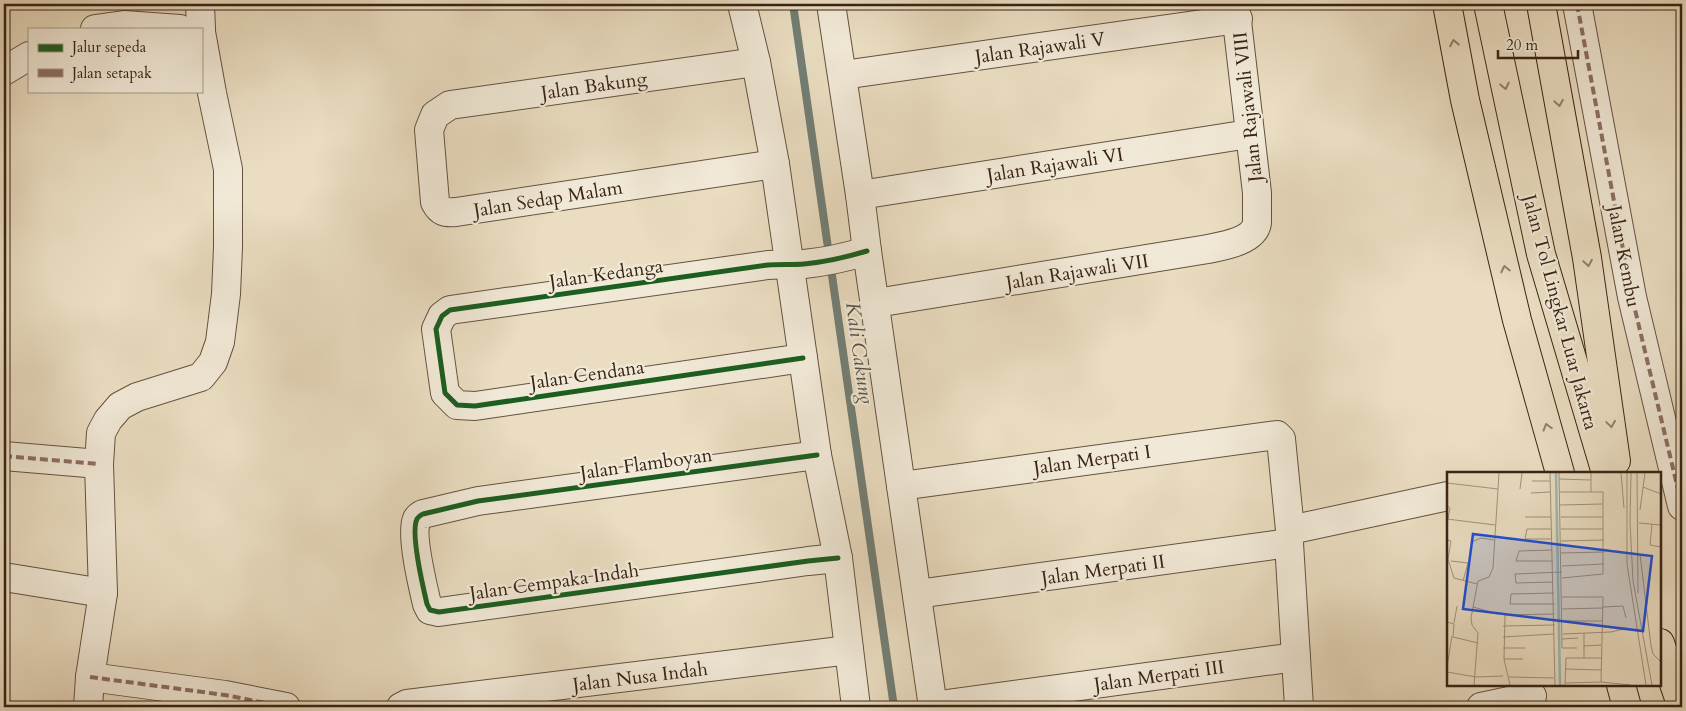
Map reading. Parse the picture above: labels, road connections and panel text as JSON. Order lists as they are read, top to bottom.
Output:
{
  "streets": {
    "highway": ["Jalan Tol Lingkar Luar Jakarta"],
    "street": [
      "Jalan Rajawali V",
      "Jalan Bakung",
      "Jalan Rajawali VIII",
      "Jalan Rajawali VI",
      "Jalan Sedap Malam",
      "Jalan Kembu",
      "Jalan Rajawali VII",
      "Jalan Kedanga",
      "Jalan Cendana",
      "Jalan Merpati I",
      "Jalan Flamboyan",
      "Jalan Merpati II",
      "Jalan Cempaka Indah",
      "Jalan Merpati III",
      "Jalan Nusa Indah"
    ]
  },
  "crossings": [
    ["Jalan Rajawali V", "Jalan Rajawali VIII"],
    ["Jalan Bakung", "Jalan Sedap Malam"],
    ["Jalan Rajawali VIII", "Jalan Rajawali VI"],
    ["Jalan Rajawali VIII", "Jalan Rajawali VII"],
    ["Jalan Kedanga", "Jalan Cendana"],
    ["Jalan Merpati I", "Jalan Merpati II"],
    ["Jalan Flamboyan", "Jalan Cempaka Indah"]
  ],
  "water": ["Kali Cakung"],
  "legend": ["Jalur sepeda", "Jalan setapak"],
  "scale_bar": "20 m"
}
